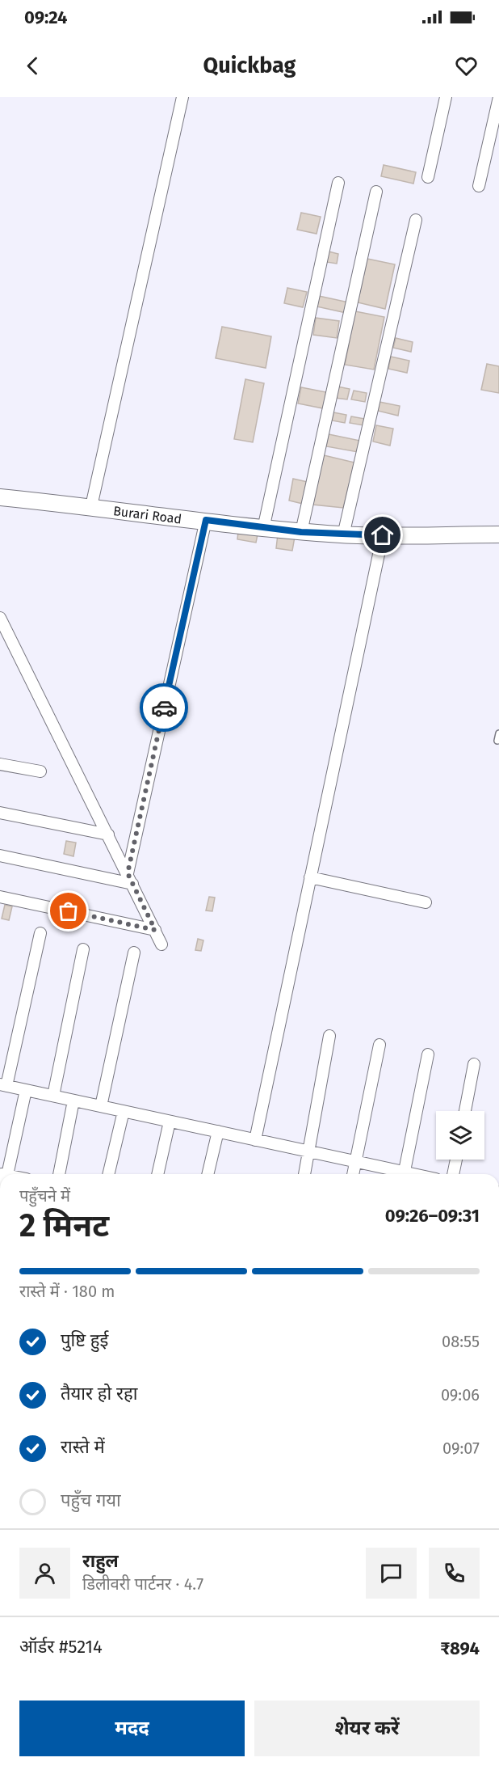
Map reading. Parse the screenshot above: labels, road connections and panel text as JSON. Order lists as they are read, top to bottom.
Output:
{
  "streets": {
    "main road": ["Burari Road"]
  },
  "page": {
    "status": "09:24",
    "header": "Quickbag",
    "heading": ["2 मिनट", "पहुँचने में", "09:26–09:31"],
    "panel": [
      "राहुल",
      "डिलीवरी पार्टनर · 4.7",
      "ऑर्डर #5214",
      "₹894"
    ],
    "bar": "रास्ते में · 180 m",
    "list": [
      ["पुष्टि हुई", "08:55"],
      ["तैयार हो रहा", "09:06"],
      ["रास्ते में", "09:07"],
      "पहुँच गया"
    ],
    "buttons": ["मदद", "शेयर करें"]
  }
}
